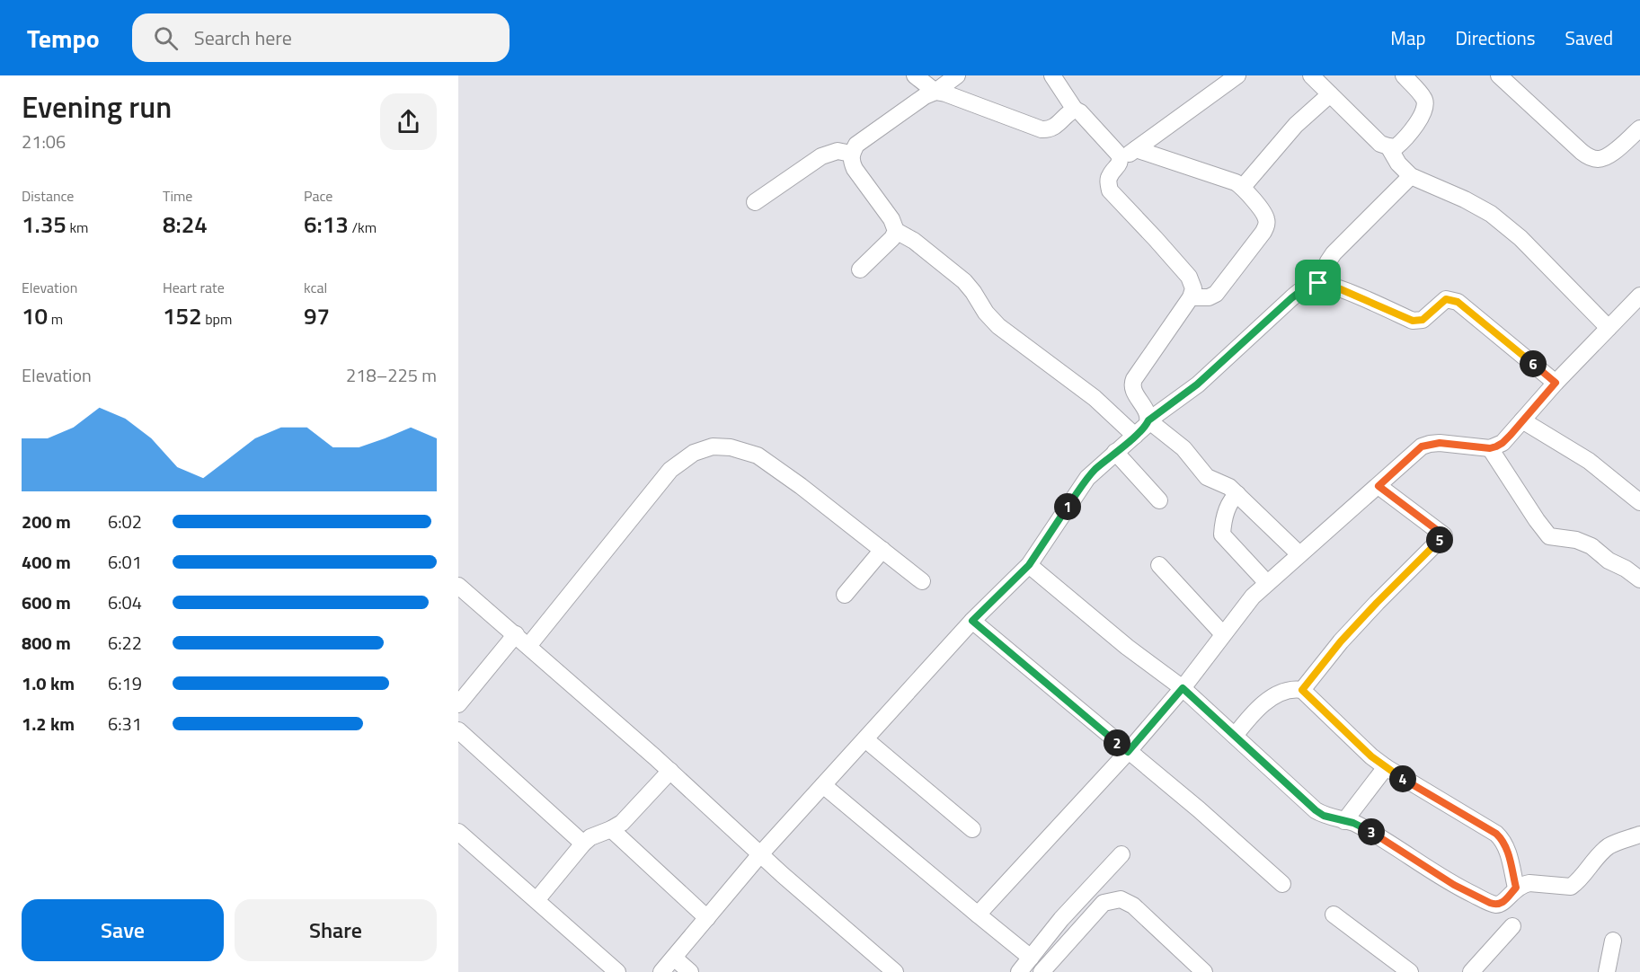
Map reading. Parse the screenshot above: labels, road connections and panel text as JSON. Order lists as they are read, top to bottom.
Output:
{
  "page": {
    "header": "Tempo",
    "search": "Search here",
    "nav": ["Map", "Directions", "Saved"],
    "heading": ["Evening run", "21:06"],
    "stats": [
      ["Distance", "1.35 km"],
      ["Time", "8:24"],
      ["Pace", "6:13 /km"],
      ["Elevation", "10 m"],
      ["Heart rate", "152 bpm"],
      ["kcal", "97"]
    ],
    "chart": ["Elevation", "218–225 m"],
    "pins": [
      "6",
      "1",
      "5",
      "2",
      "4",
      "3"
    ],
    "list": [
      {
        "name": "200 m",
        "note": "6:02"
      },
      {
        "name": "400 m",
        "note": "6:01"
      },
      {
        "name": "600 m",
        "note": "6:04"
      },
      {
        "name": "800 m",
        "note": "6:22"
      },
      {
        "name": "1.0 km",
        "note": "6:19"
      },
      {
        "name": "1.2 km",
        "note": "6:31"
      }
    ],
    "buttons": ["Save", "Share"]
  }
}
